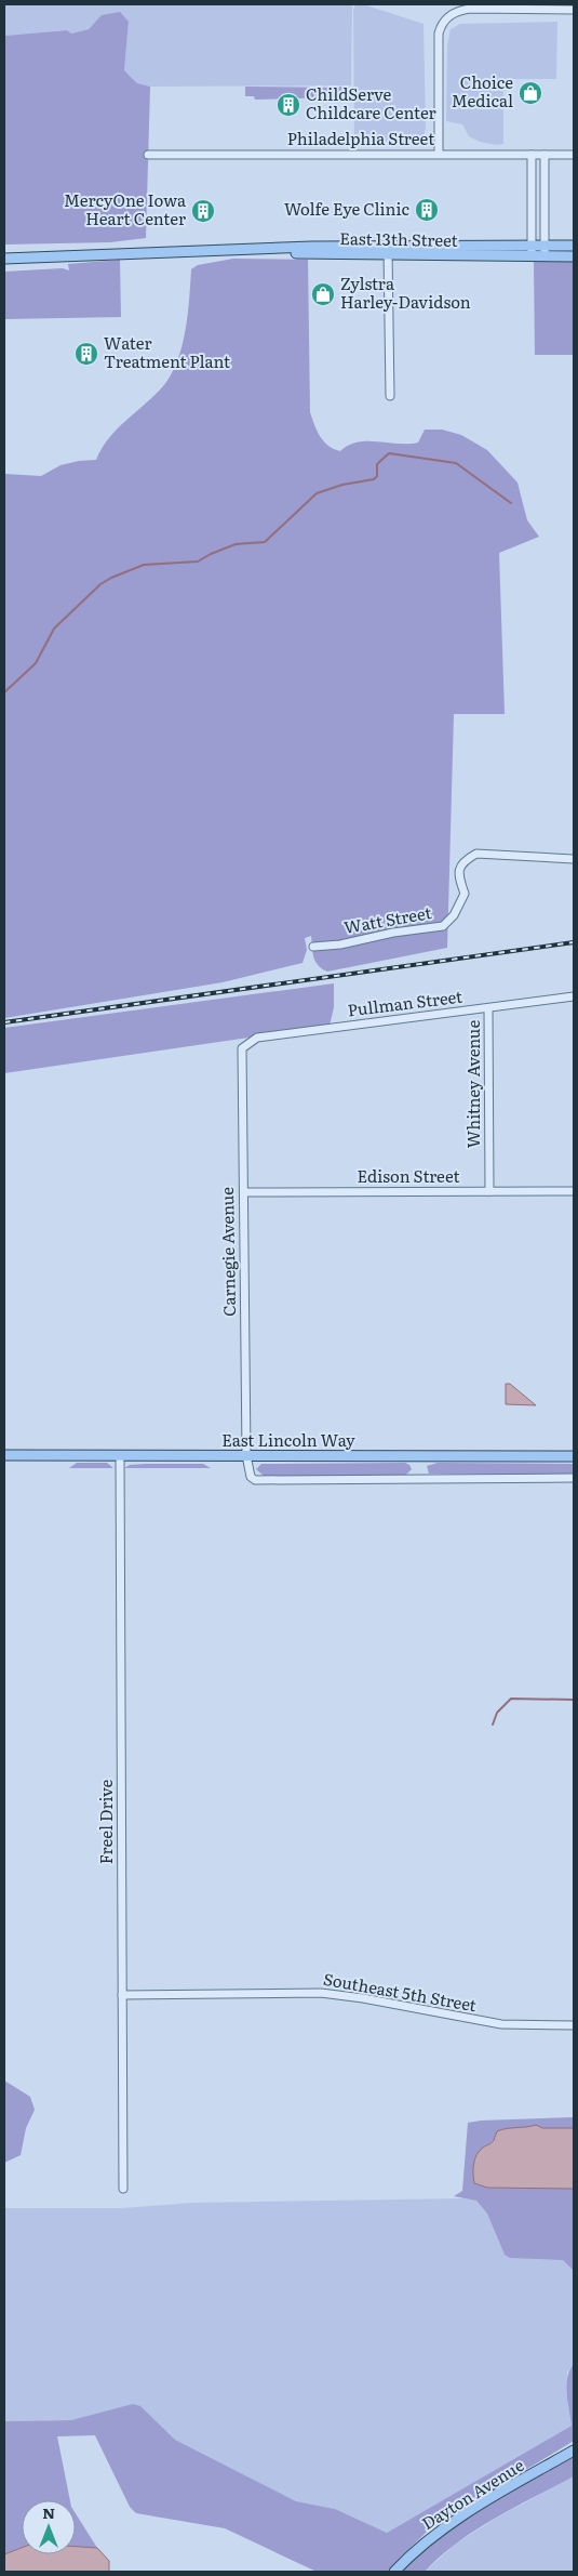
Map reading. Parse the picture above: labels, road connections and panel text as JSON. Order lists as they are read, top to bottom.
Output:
{
  "streets": {
    "main road": ["East 13th Street", "East Lincoln Way", "Dayton Avenue"],
    "street": [
      "Philadelphia Street",
      "Watt Street",
      "Pullman Street",
      "Whitney Avenue",
      "Edison Street",
      "Carnegie Avenue",
      "Freel Drive",
      "Southeast 5th Street"
    ]
  },
  "crossings": [
    ["Pullman Street", "Whitney Avenue"],
    ["Pullman Street", "Carnegie Avenue"],
    ["Whitney Avenue", "Edison Street"],
    ["Edison Street", "Carnegie Avenue"],
    ["Carnegie Avenue", "East Lincoln Way"],
    ["East Lincoln Way", "Freel Drive"],
    ["Freel Drive", "Southeast 5th Street"]
  ],
  "places": {
    "shop": ["Choice Medical", "Zylstra Harley-Davidson"],
    "building": [
      "ChildServe Childcare Center",
      "Wolfe Eye Clinic",
      "MercyOne Iowa Heart Center",
      "Water Treatment Plant"
    ]
  },
  "north": "top"
}
